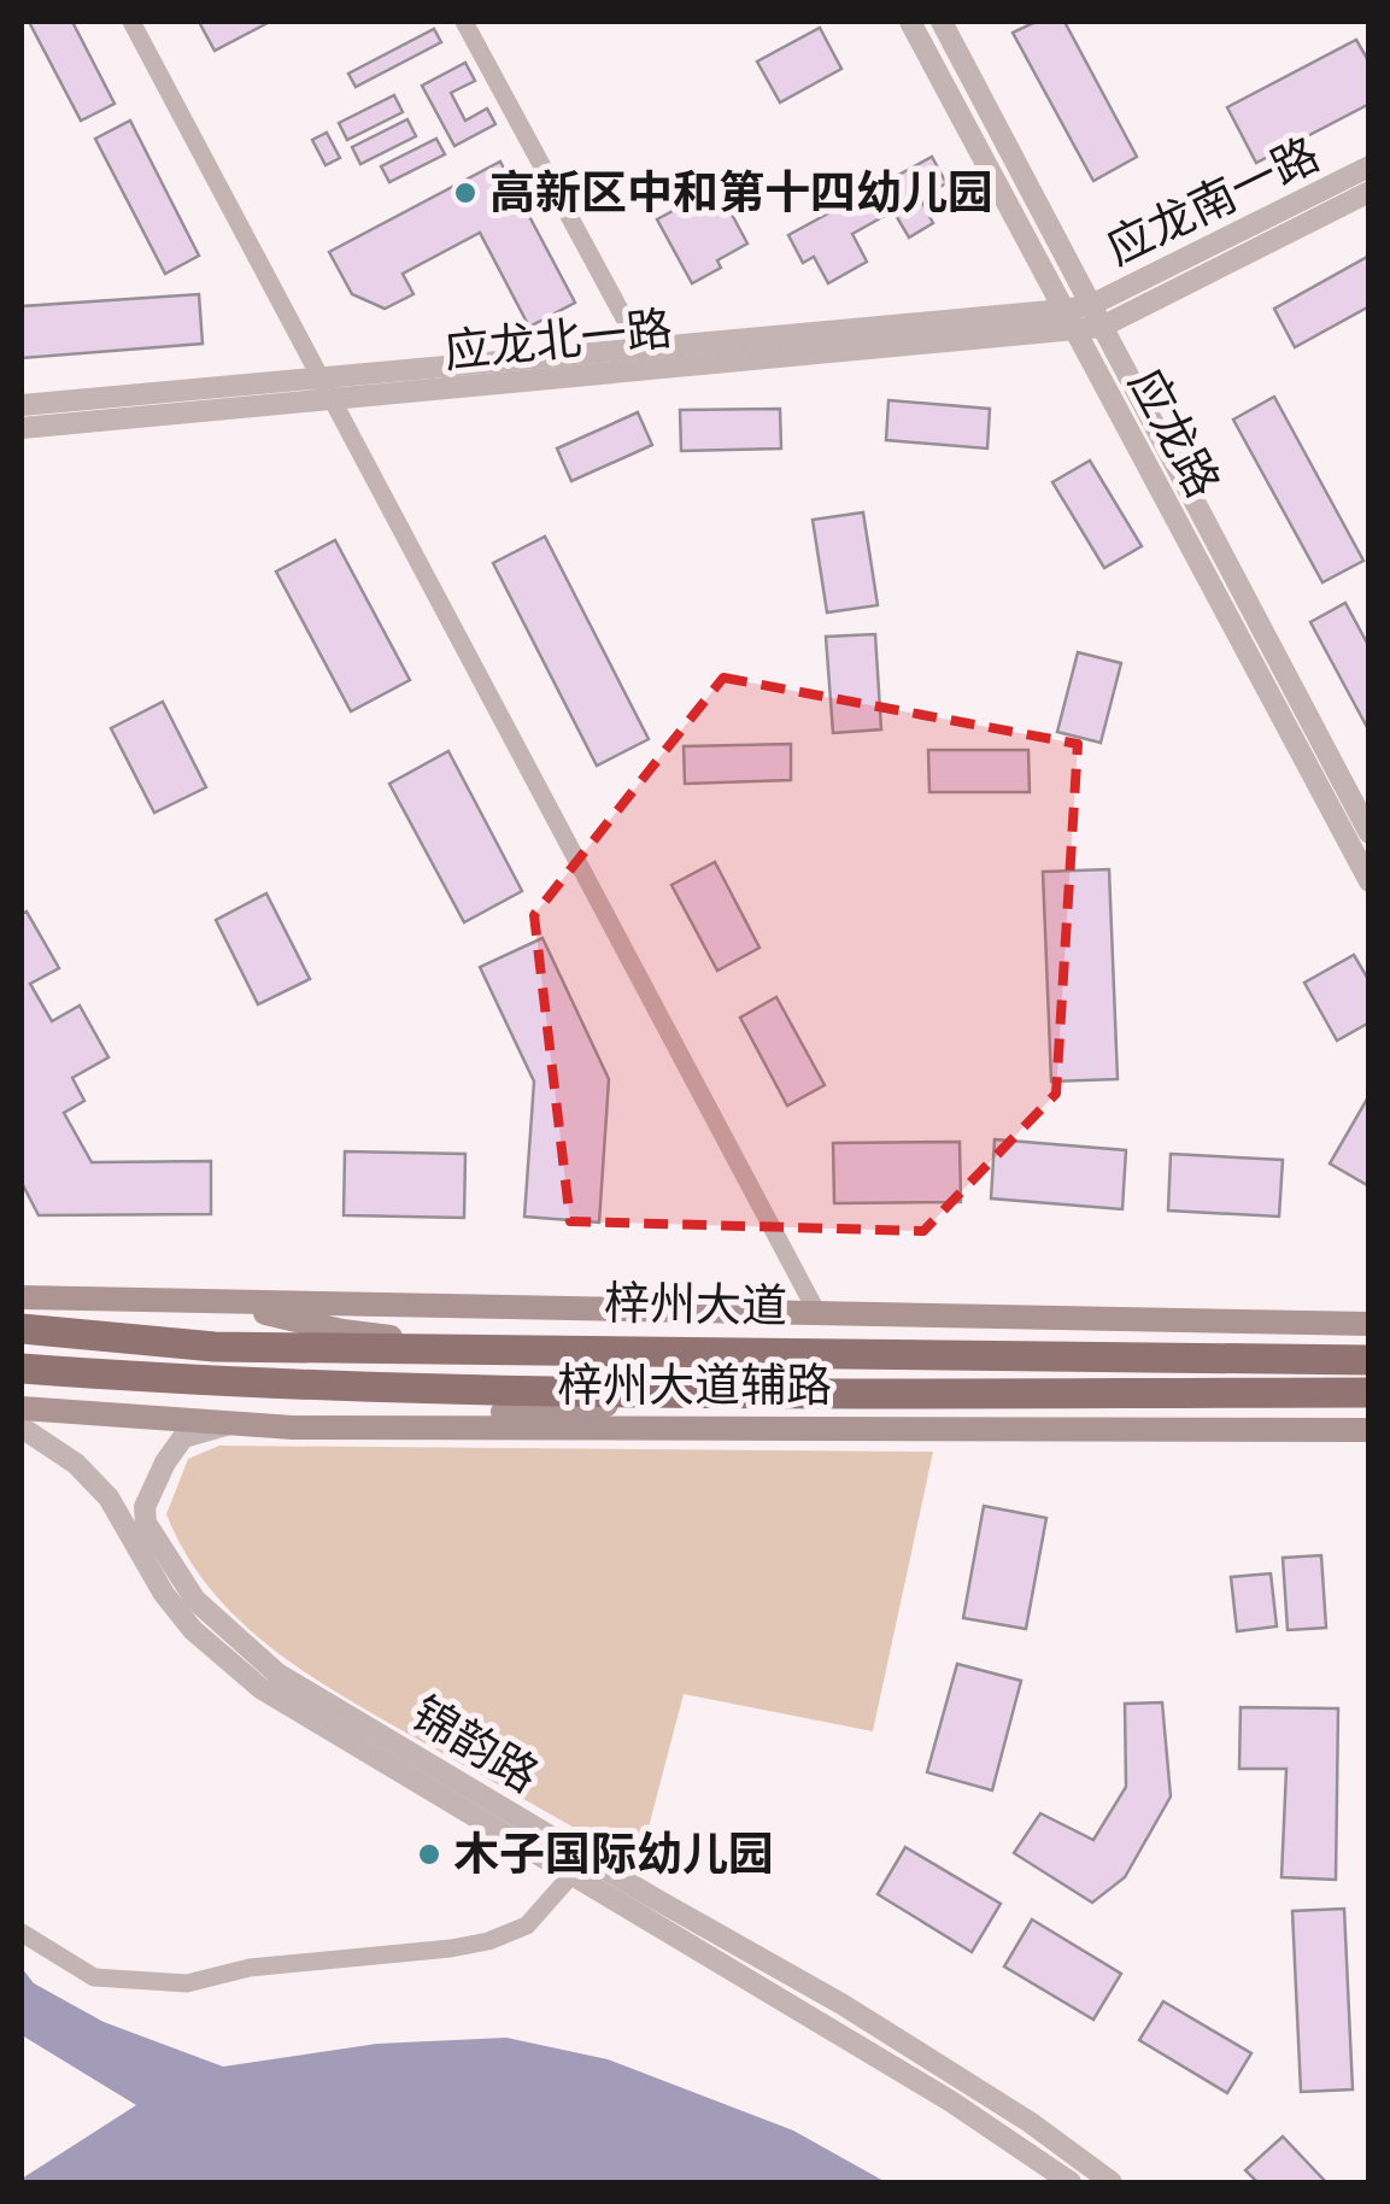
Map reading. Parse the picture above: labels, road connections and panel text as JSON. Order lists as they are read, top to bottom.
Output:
{
  "streets": {
    "highway": ["梓州大道"],
    "main road": ["梓州大道辅路"],
    "street": [
      "应龙南一路",
      "应龙北一路",
      "应龙路",
      "锦韵路"
    ]
  },
  "crossings": [
    ["应龙南一路", "应龙北一路"],
    ["应龙南一路", "应龙路"],
    ["应龙北一路", "应龙路"],
    ["梓州大道辅路", "锦韵路"]
  ],
  "places": ["高新区中和第十四幼儿园", "木子国际幼儿园"]
}
